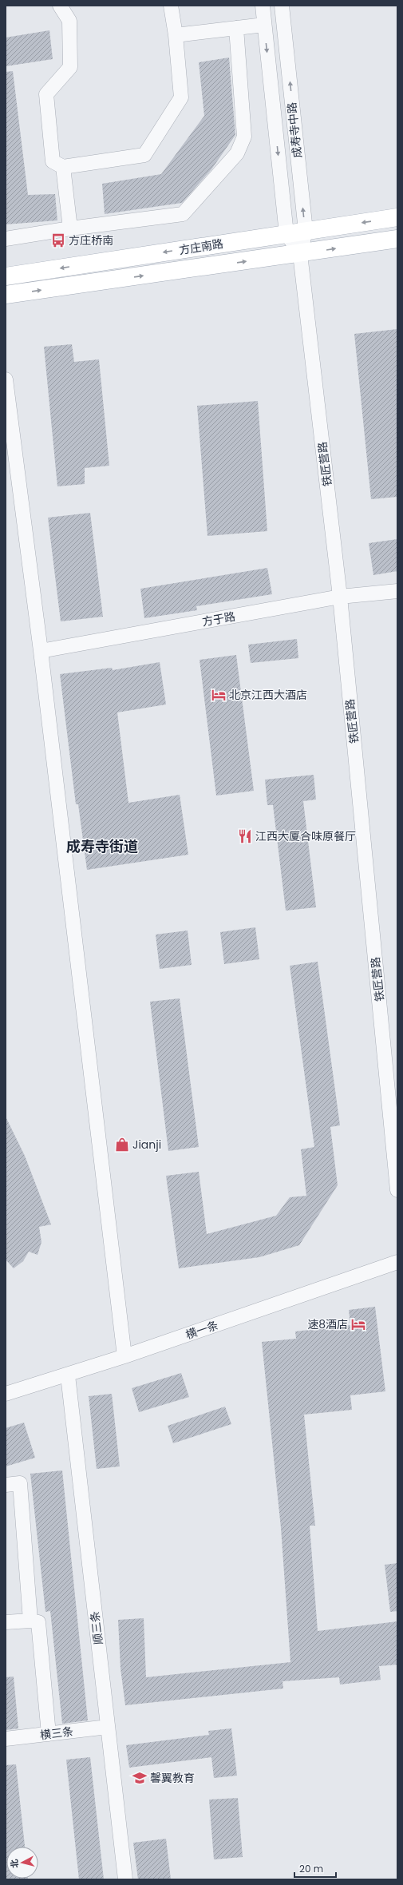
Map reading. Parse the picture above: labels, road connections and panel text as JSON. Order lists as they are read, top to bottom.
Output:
{
  "streets": {
    "main road": ["方庄南路"],
    "street": [
      "成寿寺中路",
      "铁匠营路",
      "方于路",
      "横一条",
      "顺三条",
      "横三条"
    ]
  },
  "crossings": [
    ["成寿寺中路", "方庄南路"],
    ["成寿寺中路", "铁匠营路"],
    ["方庄南路", "铁匠营路"],
    ["铁匠营路", "方于路"],
    ["横一条", "顺三条"],
    ["顺三条", "横三条"]
  ],
  "districts": ["成寿寺街道"],
  "places": {
    "bus stop": ["方庄桥南"],
    "hotel": ["北京江西大酒店", "速8酒店"],
    "restaurant": ["江西大厦合味原餐厅"],
    "shop": ["Jianji"],
    "school or university": ["馨翼教育"]
  },
  "scale_bar": "20 m",
  "north": "left"
}
